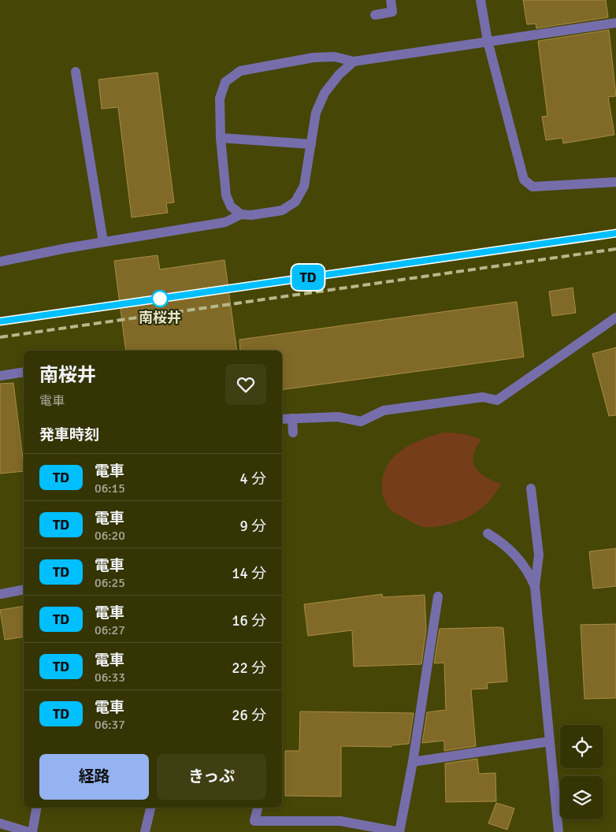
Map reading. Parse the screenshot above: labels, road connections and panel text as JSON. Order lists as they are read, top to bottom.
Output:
{
  "places": ["南桜井"],
  "page": {
    "on_map": "TD",
    "heading": [
      ["南桜井", "電車"],
      "発車時刻"
    ],
    "list": [
      {
        "mark": "TD",
        "name": "電車",
        "note": "06:15",
        "value": "4 分"
      },
      {
        "mark": "TD",
        "name": "電車",
        "note": "06:20",
        "value": "9 分"
      },
      {
        "mark": "TD",
        "name": "電車",
        "note": "06:25",
        "value": "14 分"
      },
      {
        "mark": "TD",
        "name": "電車",
        "note": "06:27",
        "value": "16 分"
      },
      {
        "mark": "TD",
        "name": "電車",
        "note": "06:33",
        "value": "22 分"
      },
      {
        "mark": "TD",
        "name": "電車",
        "note": "06:37",
        "value": "26 分"
      }
    ],
    "buttons": ["経路", "きっぷ"]
  }
}
